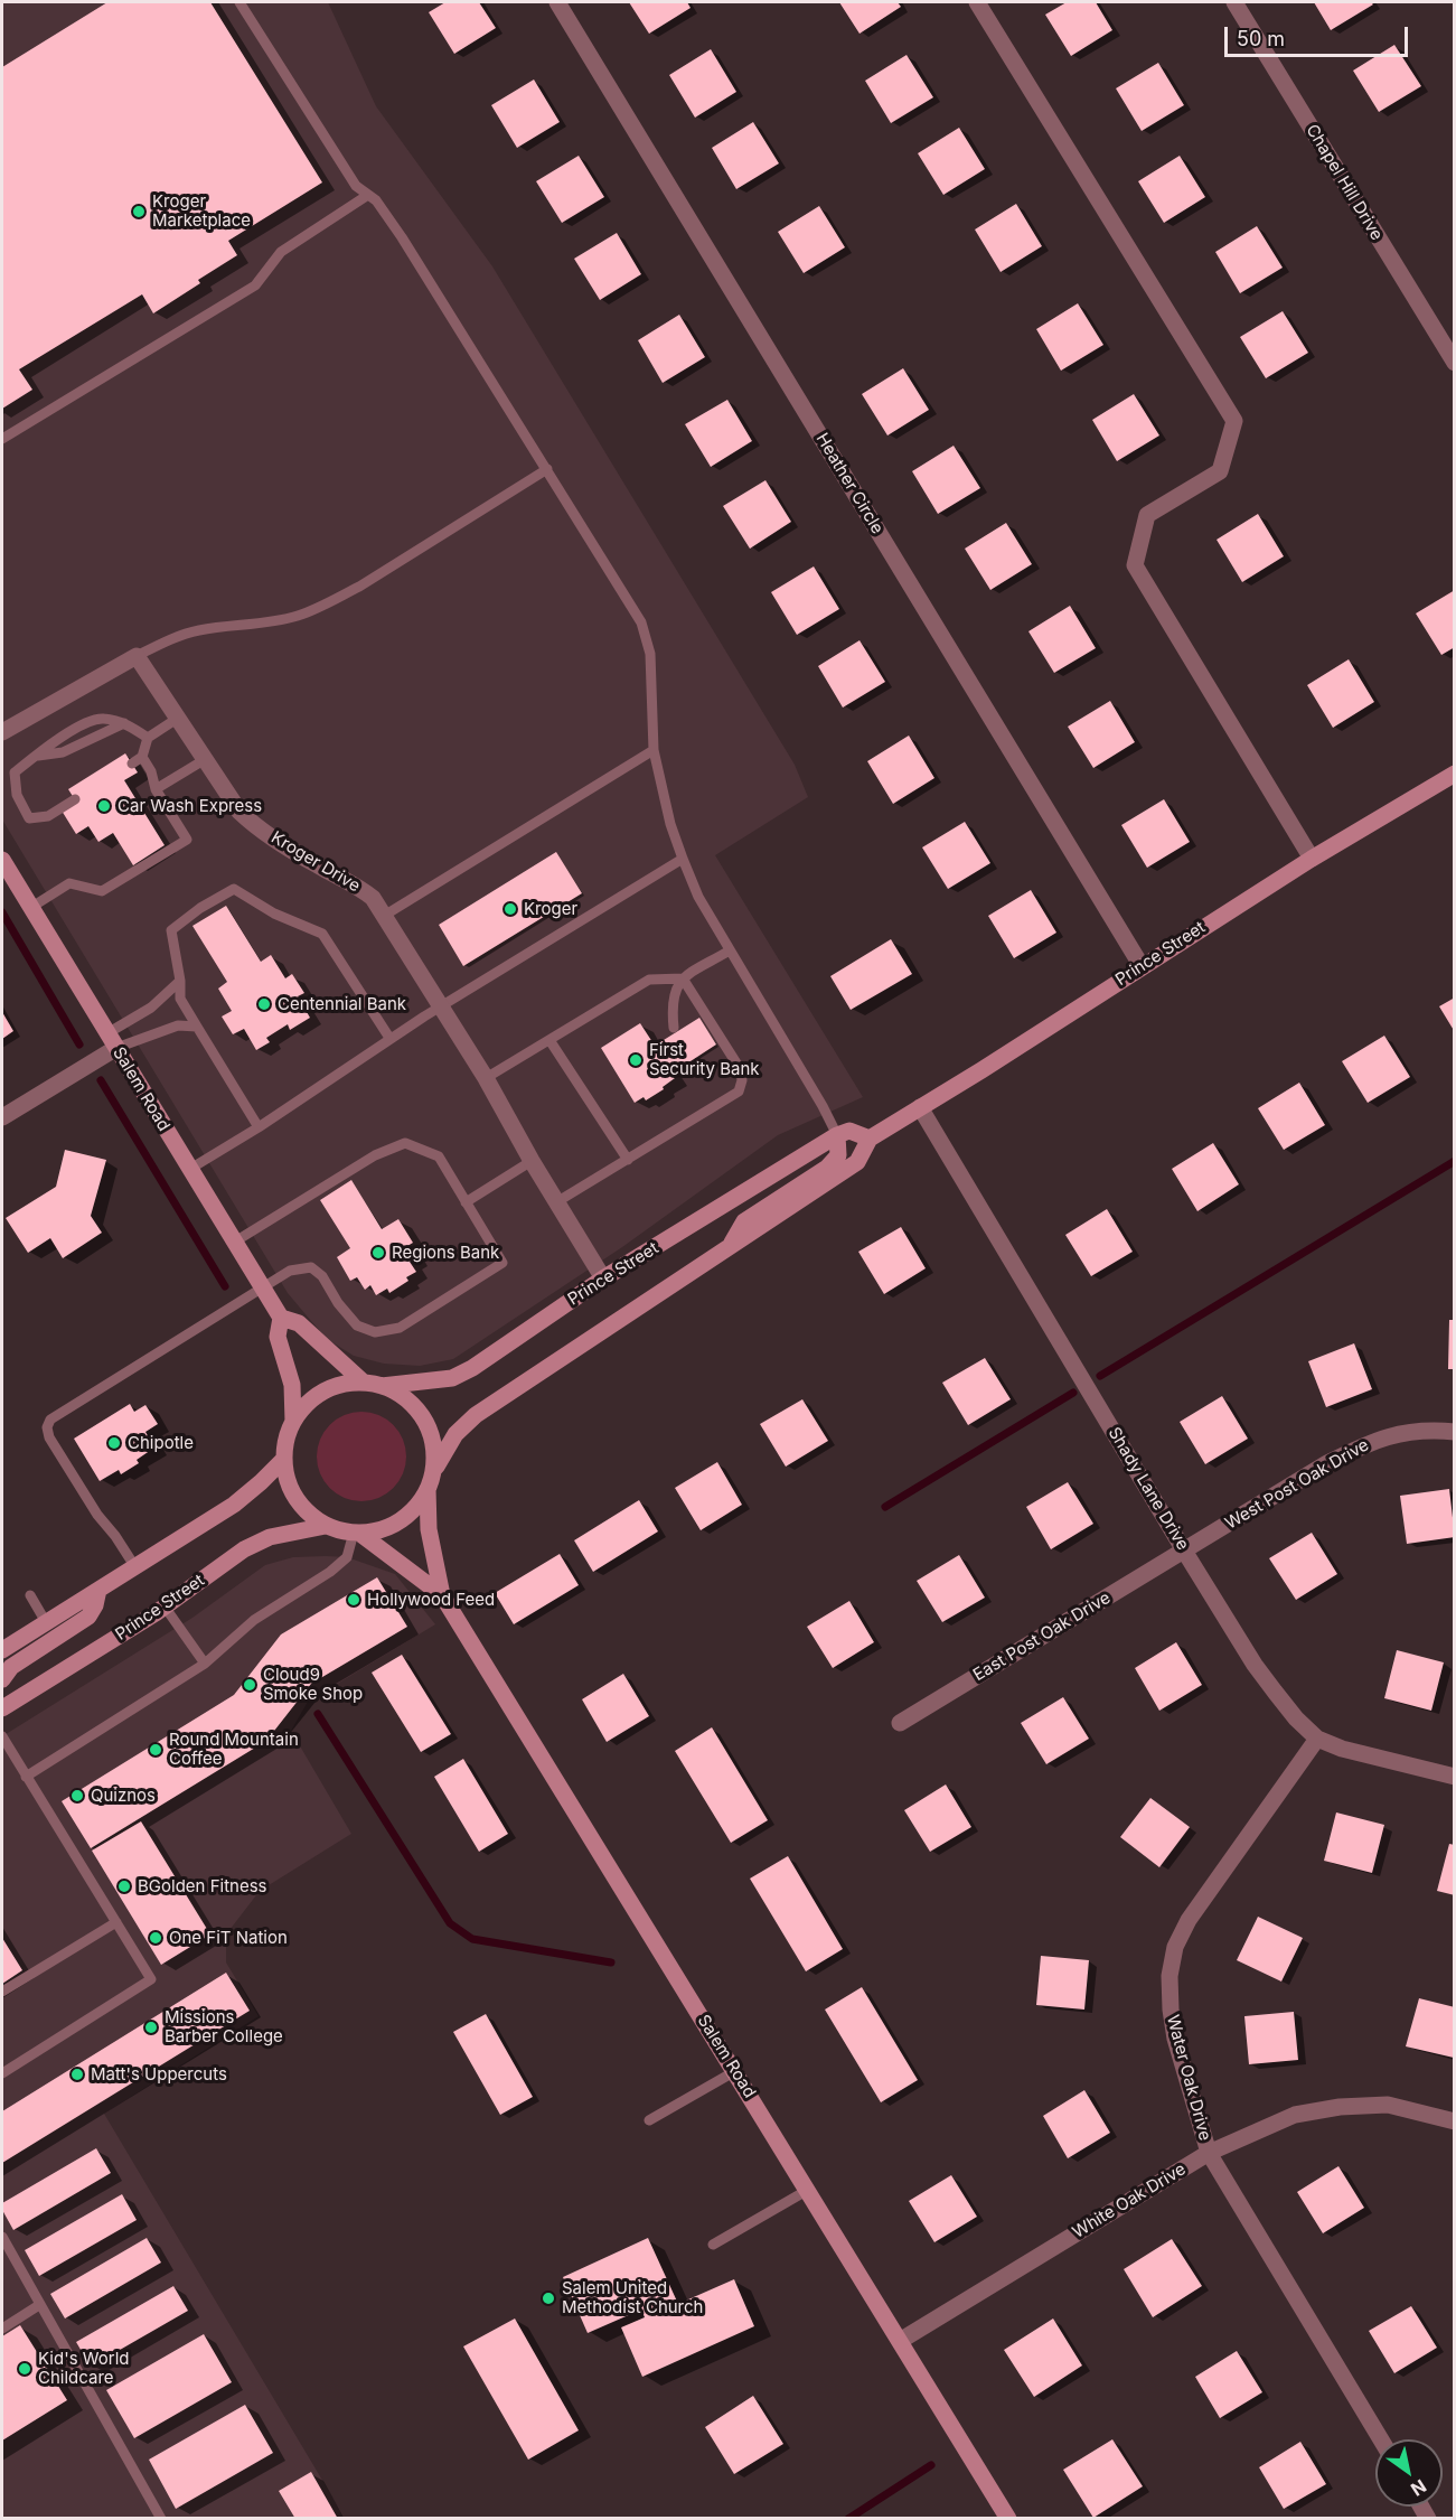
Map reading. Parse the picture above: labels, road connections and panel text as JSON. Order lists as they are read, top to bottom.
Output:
{
  "streets": {
    "main road": ["Prince Street", "Salem Road"],
    "street": [
      "Chapel Hill Drive",
      "Heather Circle",
      "Kroger Drive",
      "West Post Oak Drive",
      "Shady Lane Drive",
      "East Post Oak Drive",
      "Water Oak Drive",
      "White Oak Drive"
    ]
  },
  "crossings": [
    ["Heather Circle", "Prince Street"],
    ["Kroger Drive", "Prince Street"],
    ["Prince Street", "Salem Road"],
    ["Prince Street", "Shady Lane Drive"],
    ["Salem Road", "White Oak Drive"],
    ["West Post Oak Drive", "Shady Lane Drive"],
    ["West Post Oak Drive", "East Post Oak Drive"],
    ["Shady Lane Drive", "East Post Oak Drive"],
    ["Shady Lane Drive", "Water Oak Drive"],
    ["Water Oak Drive", "White Oak Drive"]
  ],
  "places": [
    "Kroger Marketplace",
    "Car Wash Express",
    "Kroger",
    "Centennial Bank",
    "First Security Bank",
    "Regions Bank",
    "Chipotle",
    "Hollywood Feed",
    "Cloud9 Smoke Shop",
    "Round Mountain Coffee",
    "Quiznos",
    "BGolden Fitness",
    "One FiT Nation",
    "Missions Barber College",
    "Matt's Uppercuts",
    "Salem United Methodist Church",
    "Kid's World Childcare"
  ],
  "scale_bar": "50 m",
  "north": "bottom right"
}
